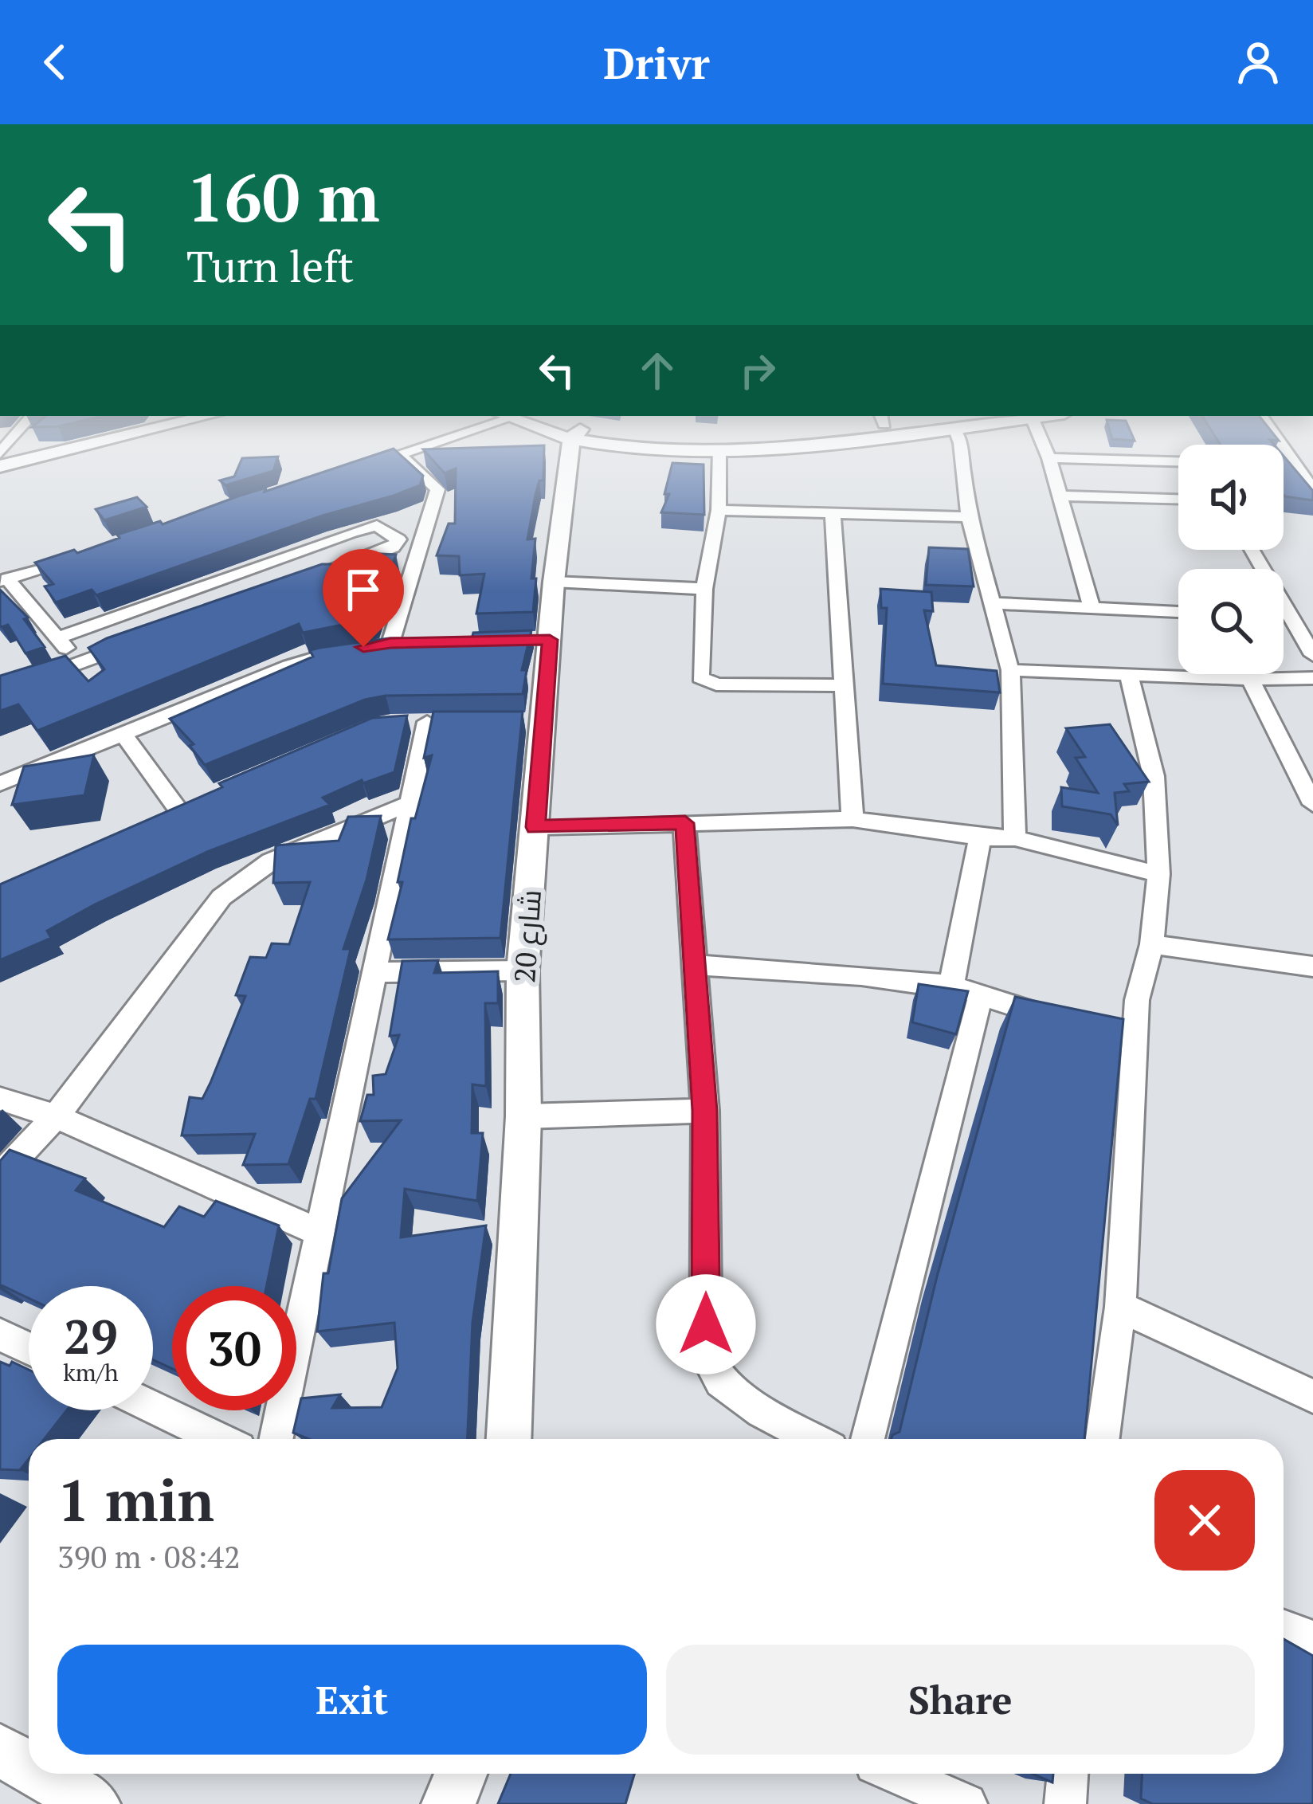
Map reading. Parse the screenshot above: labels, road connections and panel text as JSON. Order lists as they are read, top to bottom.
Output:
{
  "streets": {
    "street": ["شارع 20"]
  },
  "page": {
    "header": "Drivr",
    "turn": ["160 m", "Turn left"],
    "speed": "29 km/h",
    "limit": "30",
    "heading": ["1 min", "390 m · 08:42"],
    "buttons": ["Exit", "Share"]
  }
}
